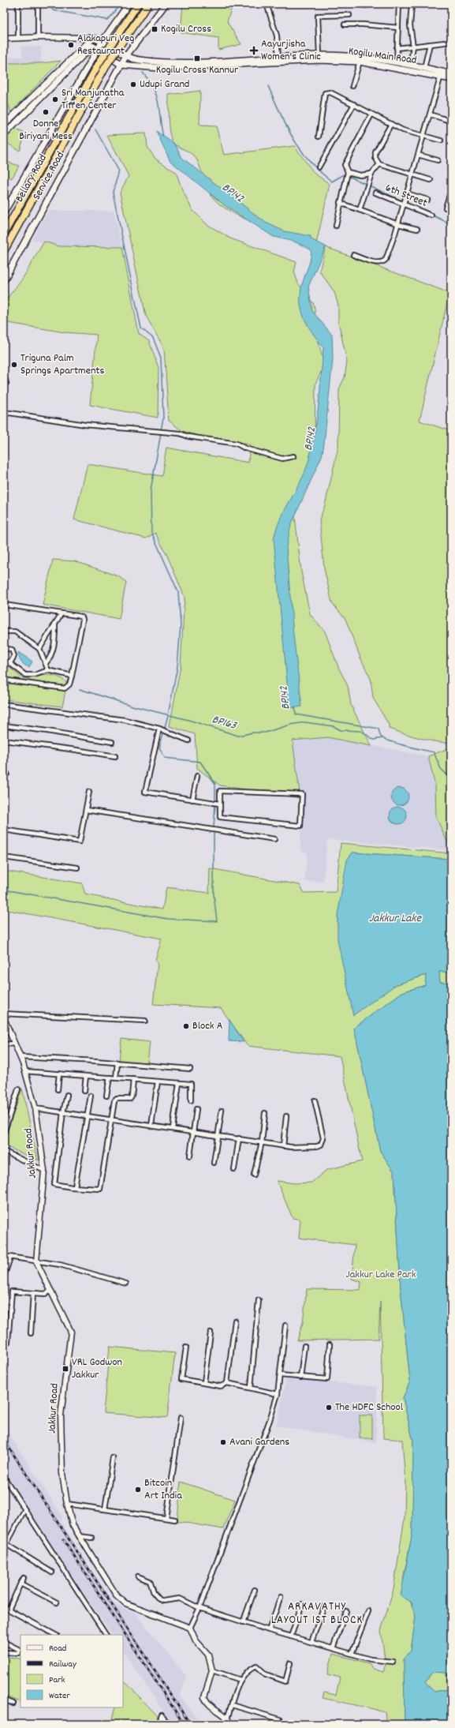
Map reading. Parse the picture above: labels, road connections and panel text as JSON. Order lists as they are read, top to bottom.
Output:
{
  "streets": {
    "highway": ["Bellary Road"],
    "main road": ["Kogilu Main Road", "Service Road"],
    "street": ["6th Street", "Jakkur Road"]
  },
  "crossings": [
    ["Kogilu Main Road", "Service Road"]
  ],
  "districts": ["ARKAVATHY LAYOUT 1ST BLOCK"],
  "water": ["BP142", "BP163", "Jakkur Lake"],
  "parks": ["Jakkur Lake Park"],
  "places": {
    "transit": ["Kogilu Cross", "Kogilu Cross Kannur", "VRL Godwon Jakkur"],
    "other": [
      "Alakapuri Veg Restaurant",
      "Udupi Grand",
      "Sri Manjunatha Tiffen Center",
      "Donne Biriyani Mess",
      "Triguna Palm Springs Apartments",
      "Block A",
      "The HDFC School",
      "Avani Gardens",
      "Bitcoin Art India"
    ],
    "health": ["Aayurjisha Women's Clinic"]
  },
  "legend": [
    "Road",
    "Railway",
    "Park",
    "Water"
  ]
}
